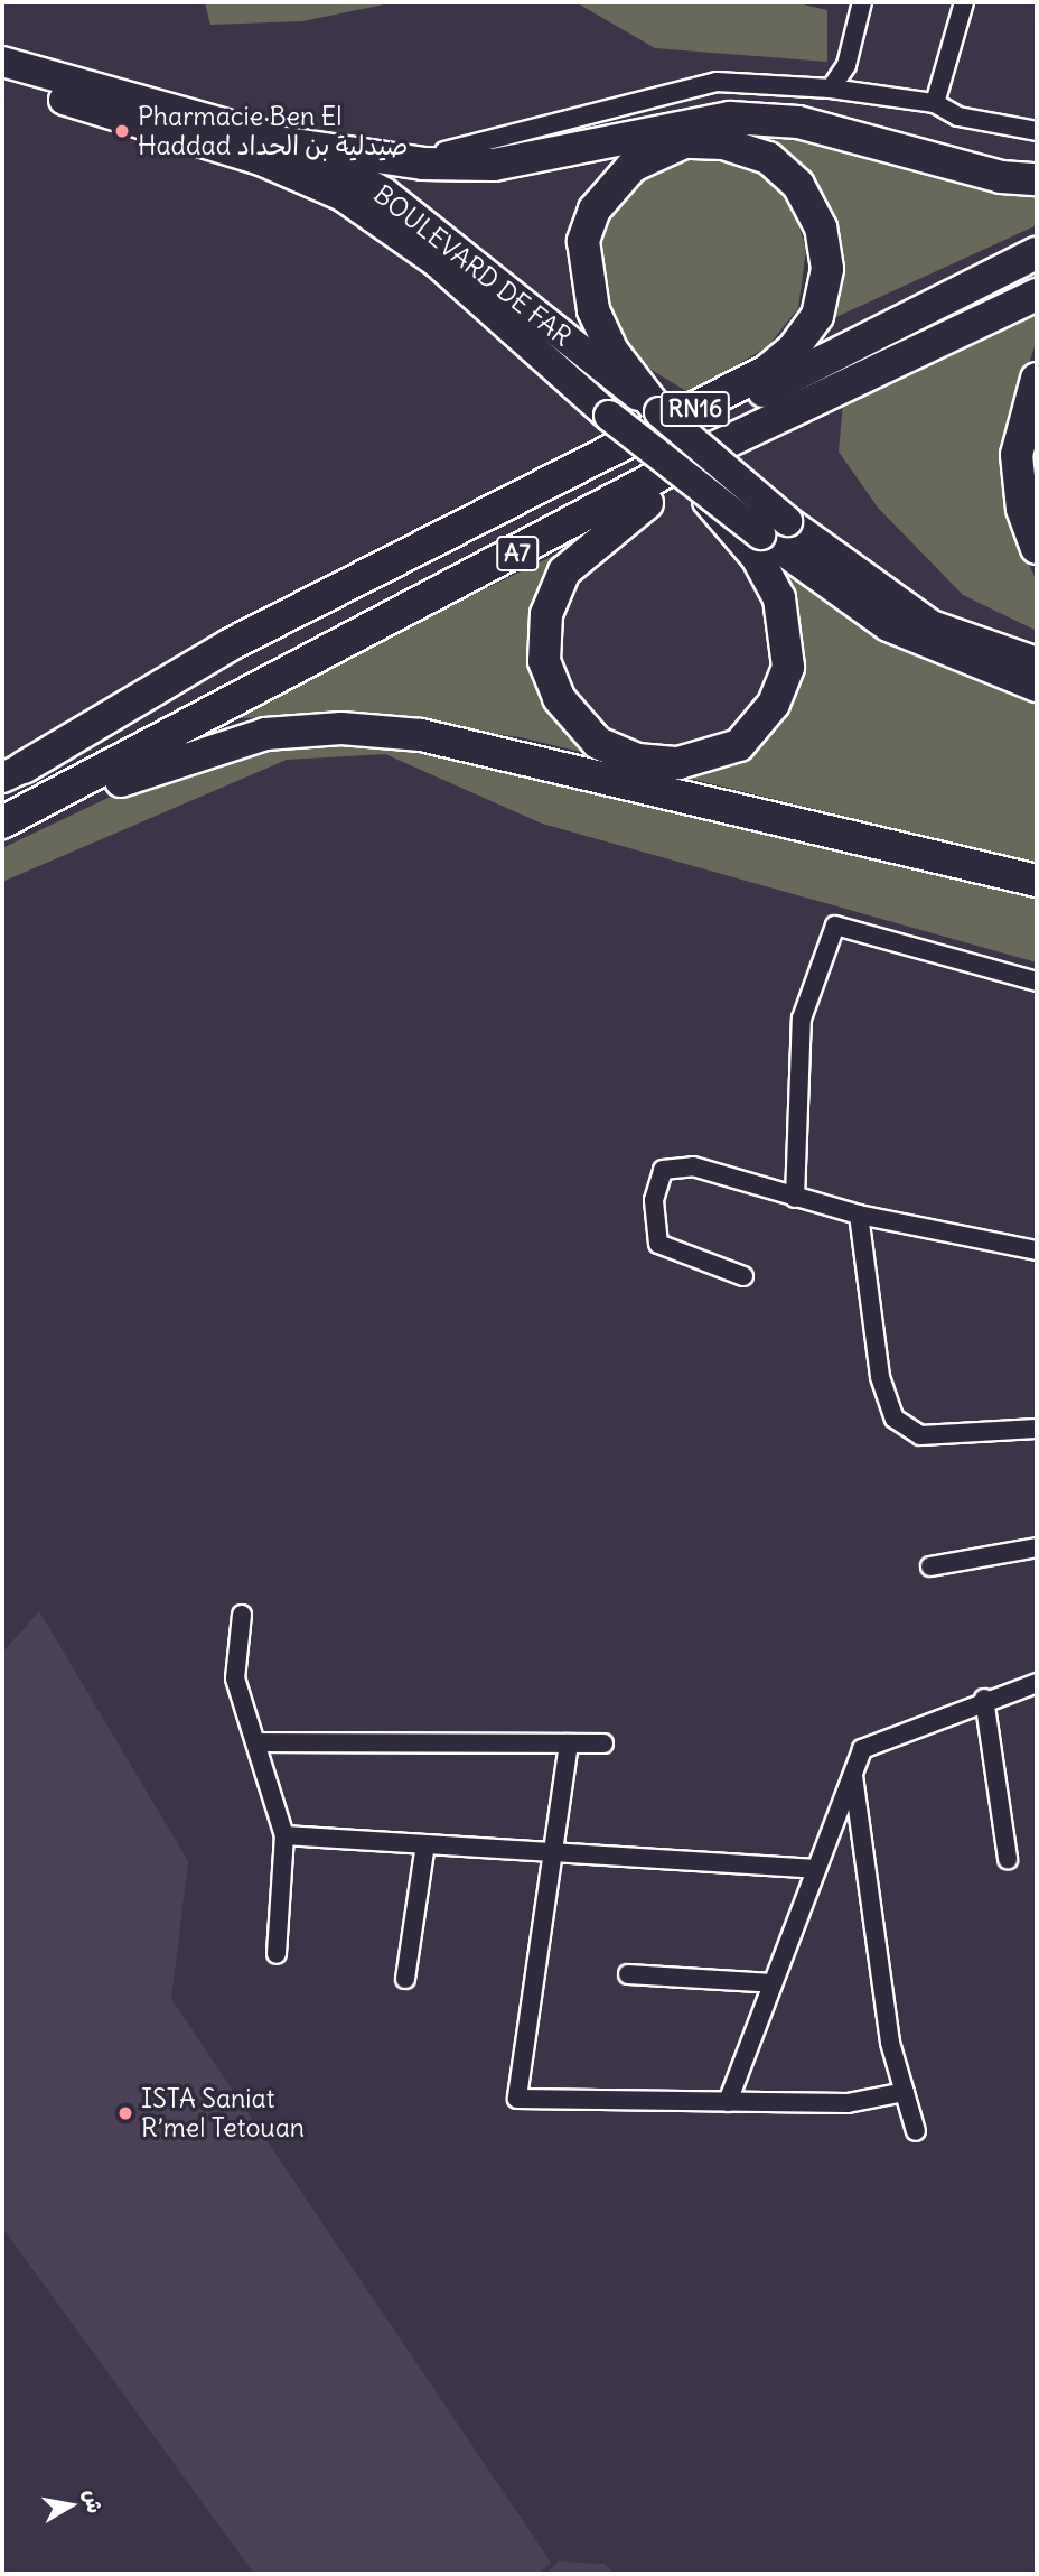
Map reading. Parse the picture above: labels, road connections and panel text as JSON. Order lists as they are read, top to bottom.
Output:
{
  "streets": {
    "highway": ["BOULEVARD DE FAR", "RN16", "A7"]
  },
  "crossings": [
    ["BOULEVARD DE FAR", "RN16"],
    ["RN16", "A7"]
  ],
  "places": ["Pharmacie Ben El Haddad صيدلية بن الحداد", "ISTA Saniat R’mel Tetouan"],
  "north": "right"
}
